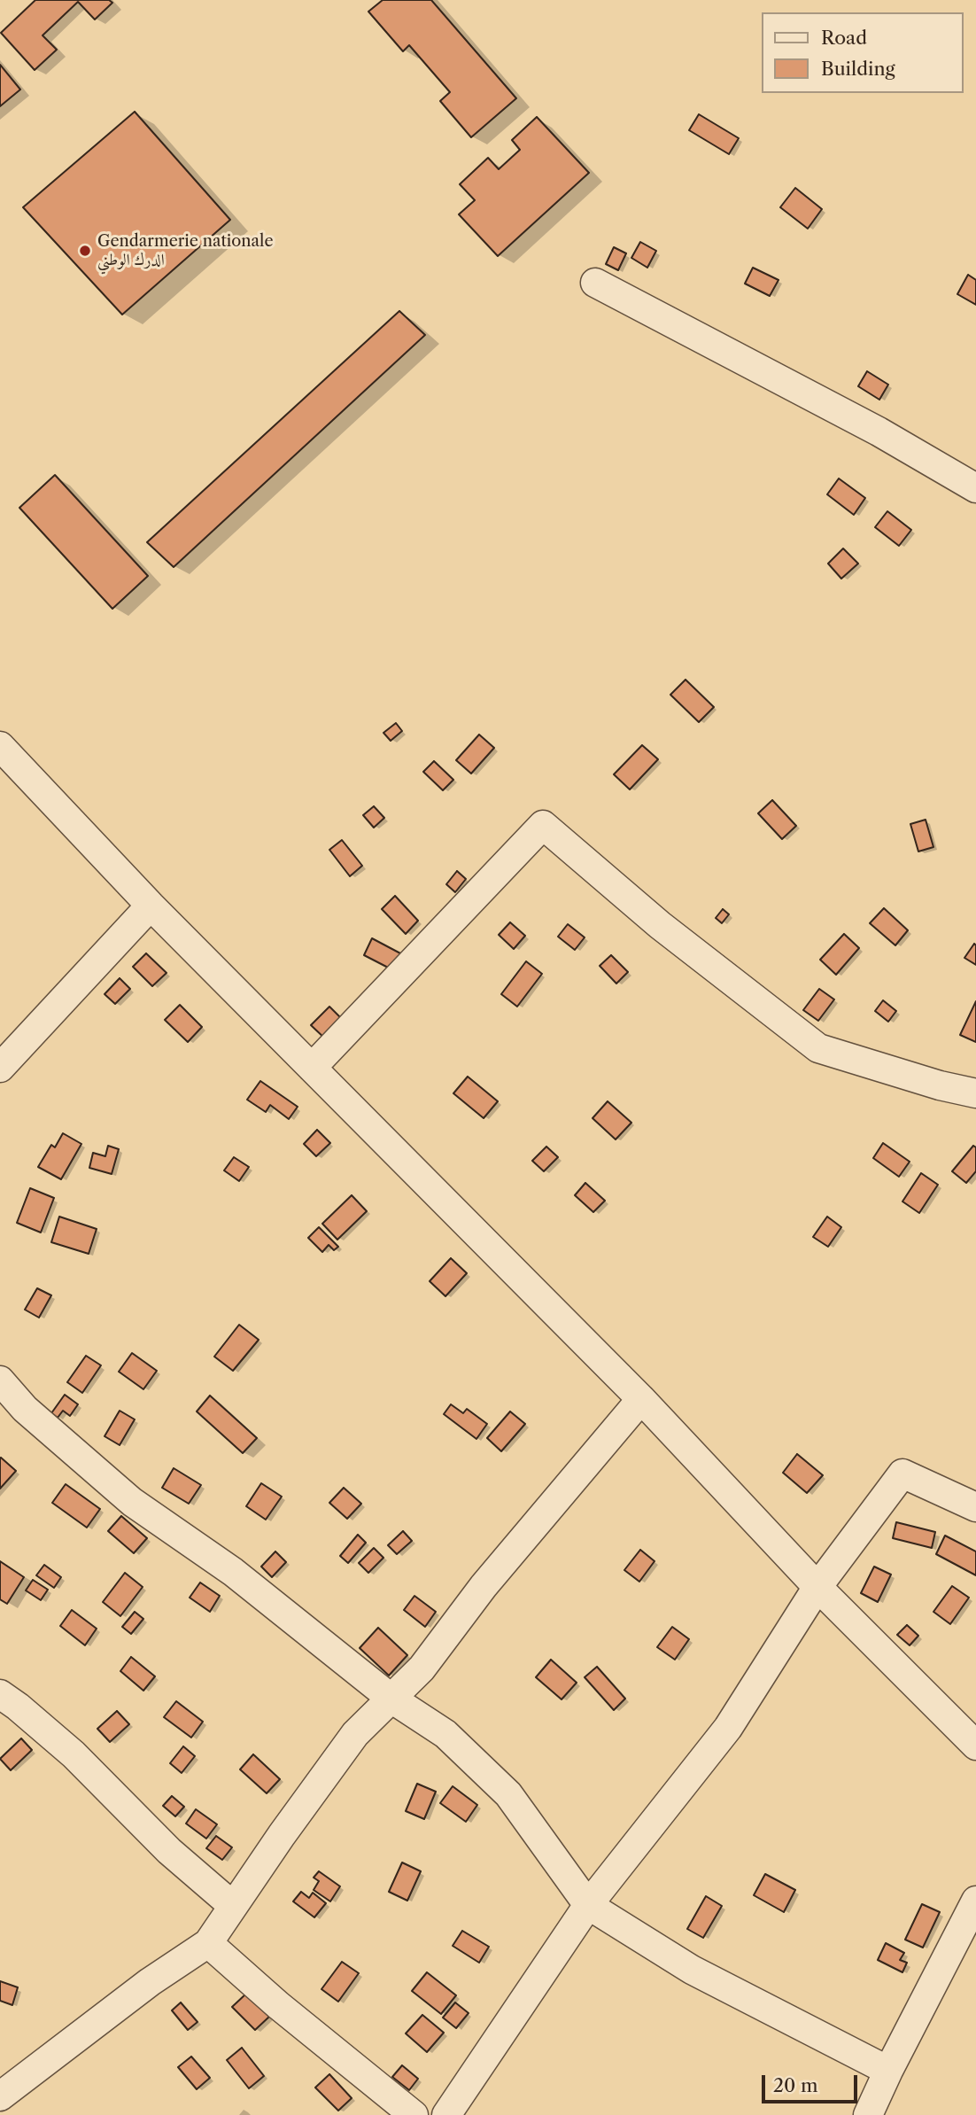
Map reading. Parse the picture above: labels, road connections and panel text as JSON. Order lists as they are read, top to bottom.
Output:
{
  "places": ["Gendarmerie nationale الدرك الوطني"],
  "legend": ["Road", "Building"],
  "scale_bar": "20 m"
}
